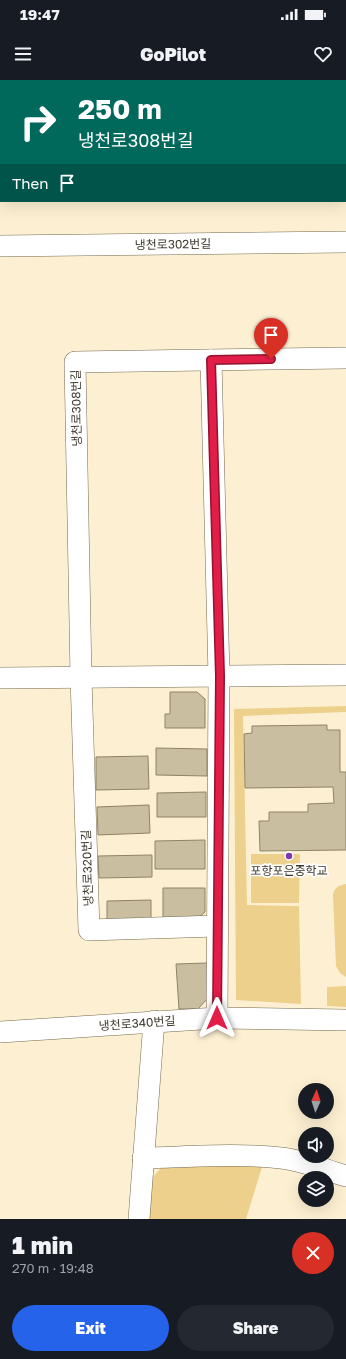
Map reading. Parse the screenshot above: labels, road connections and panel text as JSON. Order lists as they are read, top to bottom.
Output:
{
  "streets": {
    "street": [
      "냉천로302번길",
      "냉천로308번길",
      "냉천로320번길",
      "냉천로340번길"
    ]
  },
  "crossings": [
    ["냉천로308번길", "냉천로320번길"]
  ],
  "places": ["포항포은중학교"],
  "north": "top",
  "page": {
    "status": "19:47",
    "header": "GoPilot",
    "turn": ["250 m", "냉천로308번길"],
    "then": "Then",
    "heading": ["1 min", "270 m · 19:48"],
    "buttons": ["Exit", "Share"]
  }
}
